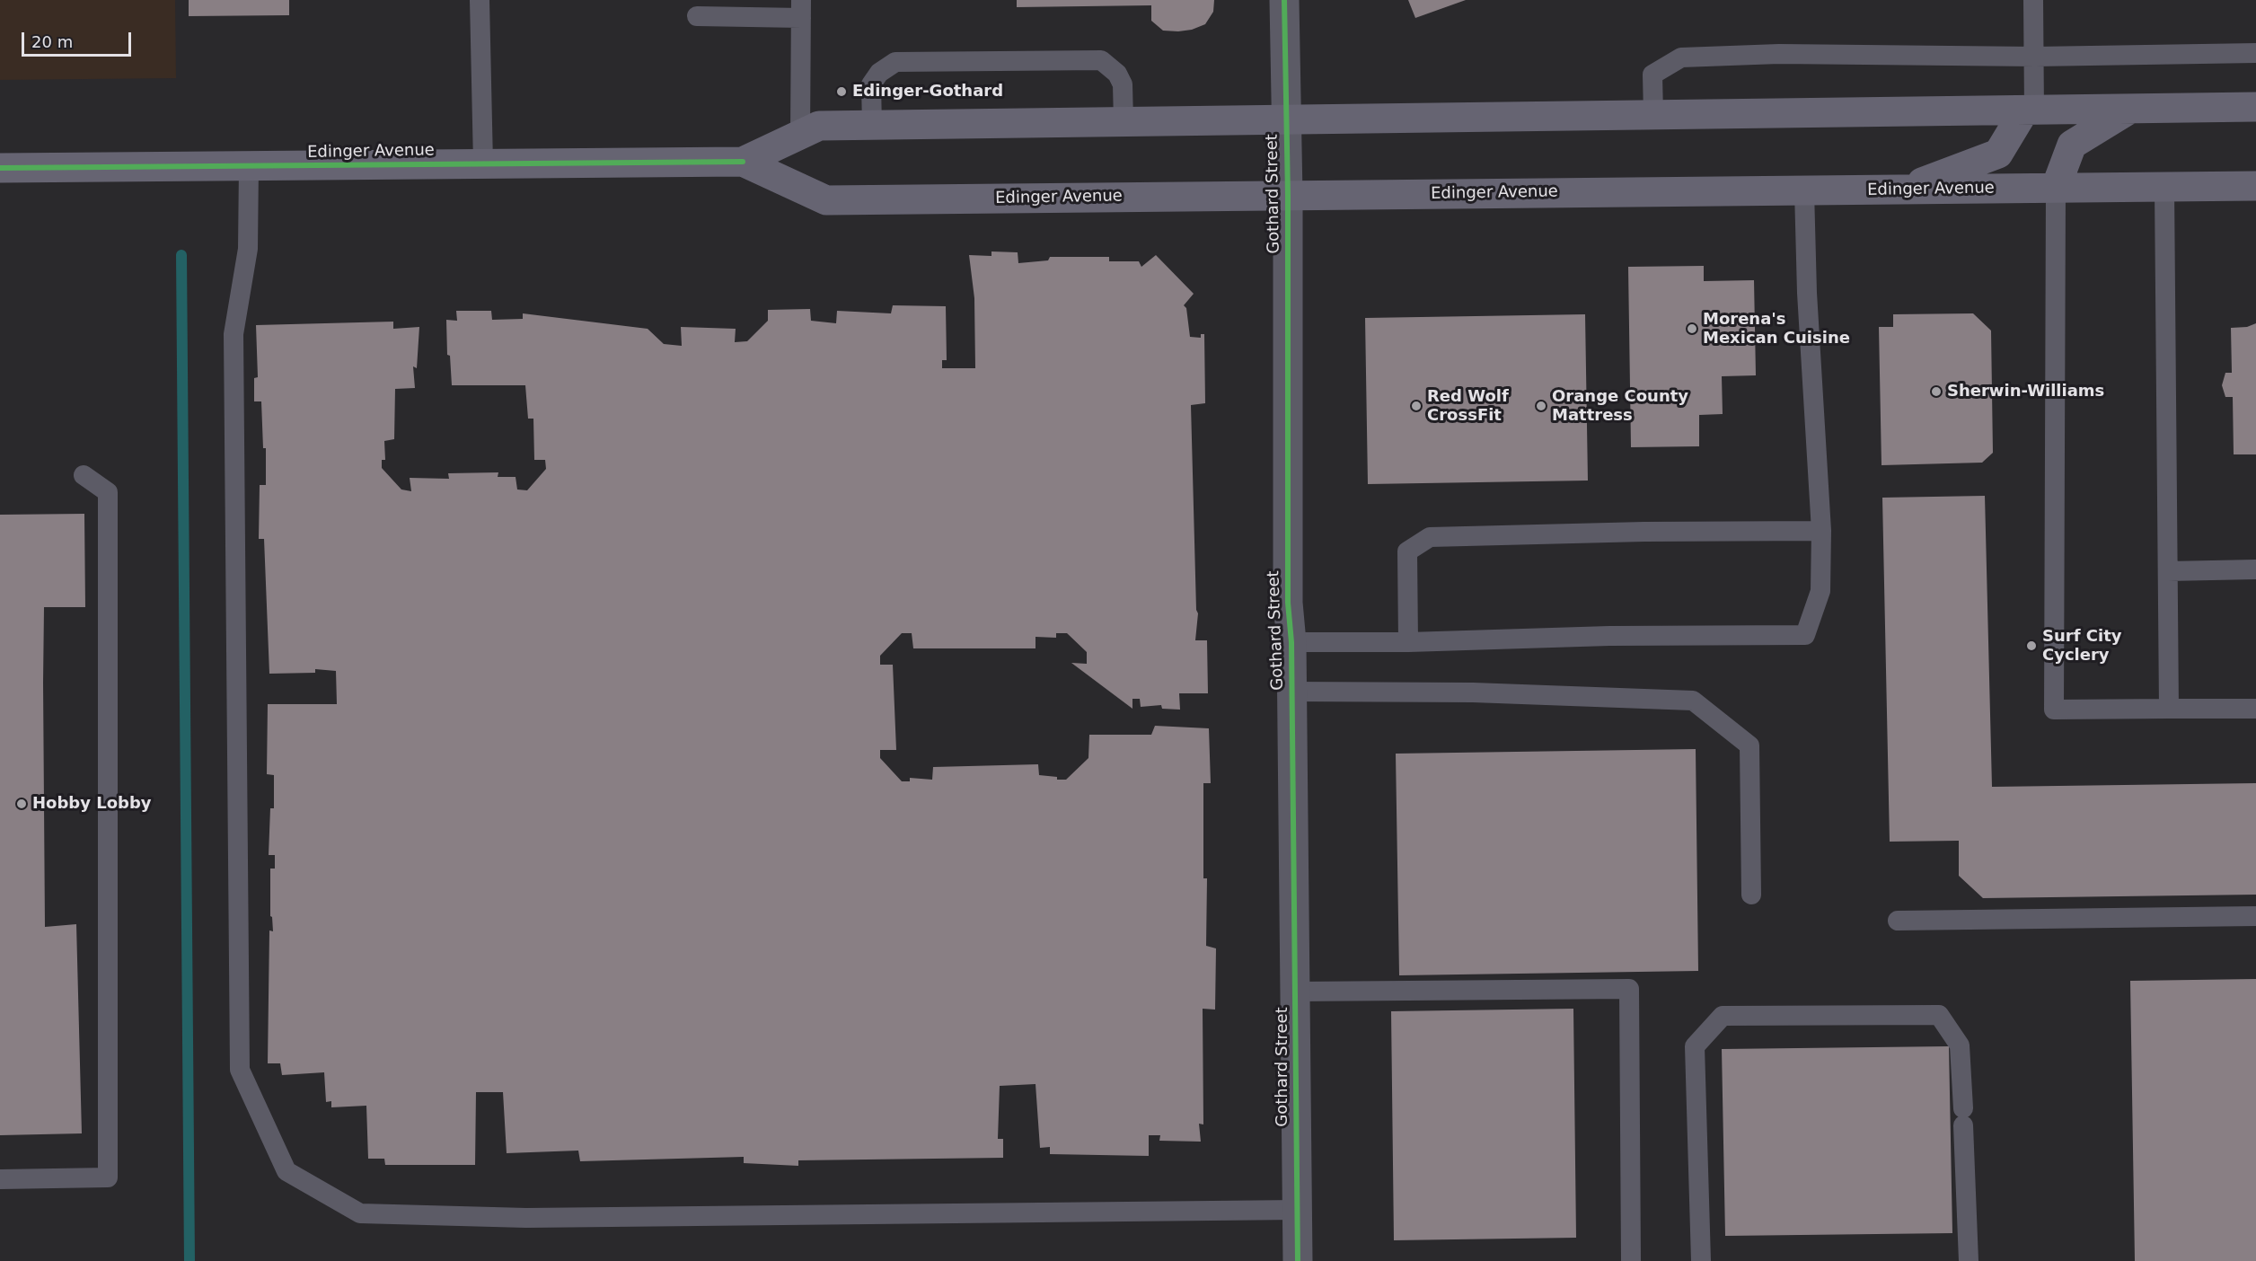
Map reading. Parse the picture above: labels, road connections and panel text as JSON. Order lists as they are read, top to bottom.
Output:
{
  "streets": {
    "main road": ["Edinger Avenue"],
    "street": ["Gothard Street"]
  },
  "crossings": [
    ["Edinger Avenue", "Gothard Street"]
  ],
  "places": [
    "Edinger-Gothard",
    "Morena's Mexican Cuisine",
    "Sherwin-Williams",
    "Red Wolf CrossFit",
    "Orange County Mattress",
    "Surf City Cyclery",
    "Hobby Lobby"
  ],
  "scale_bar": "20 m"
}
